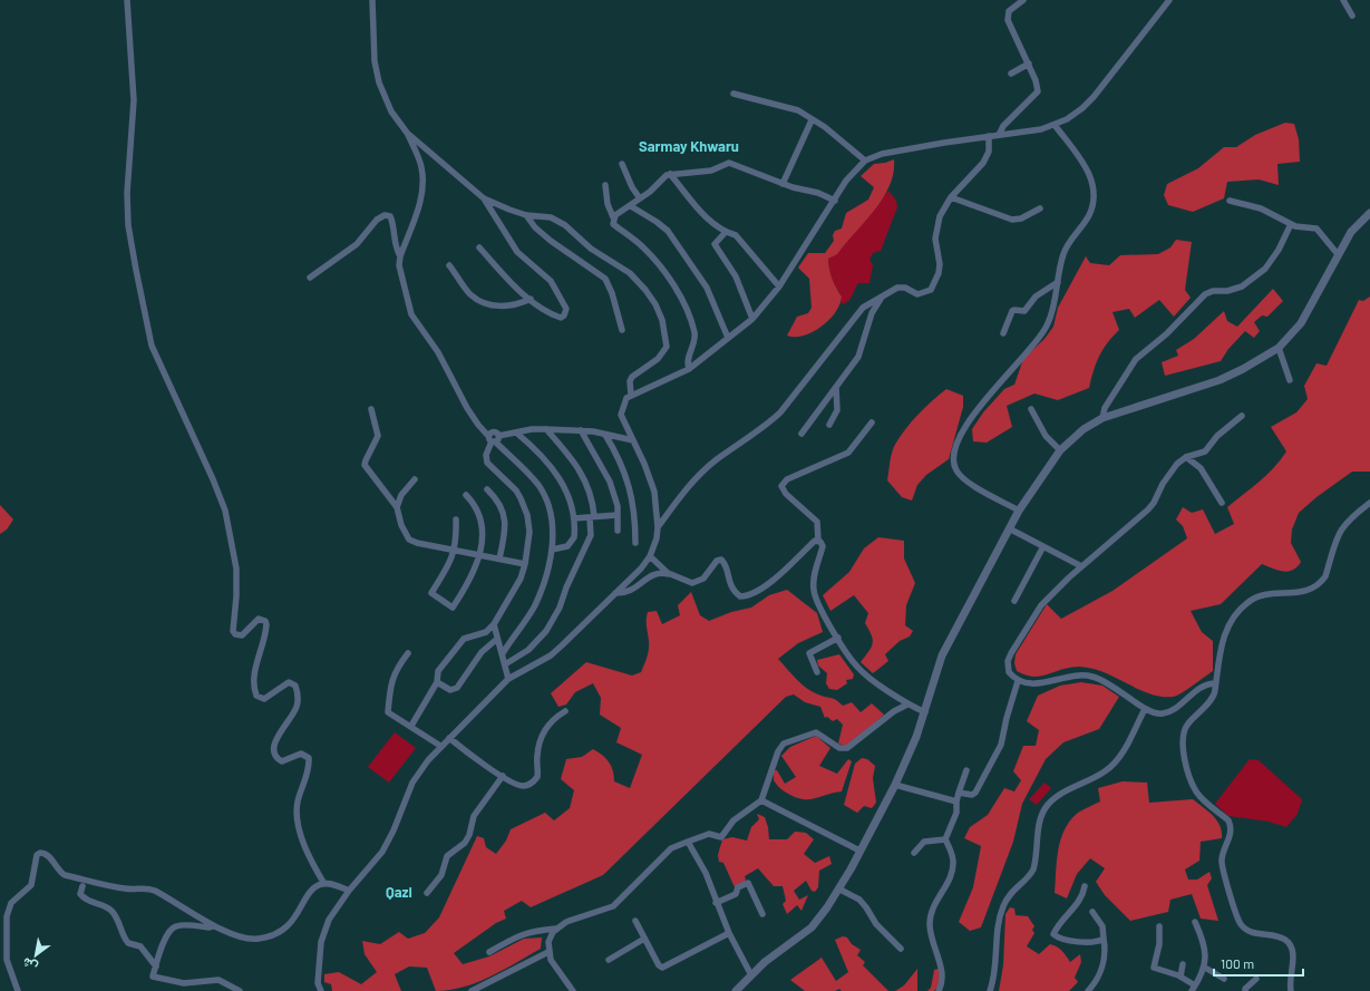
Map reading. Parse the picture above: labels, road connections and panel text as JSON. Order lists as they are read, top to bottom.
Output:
{
  "districts": ["Sarmay Khwaru", "Qazi"],
  "scale_bar": "100 m",
  "north": "bottom left"
}
